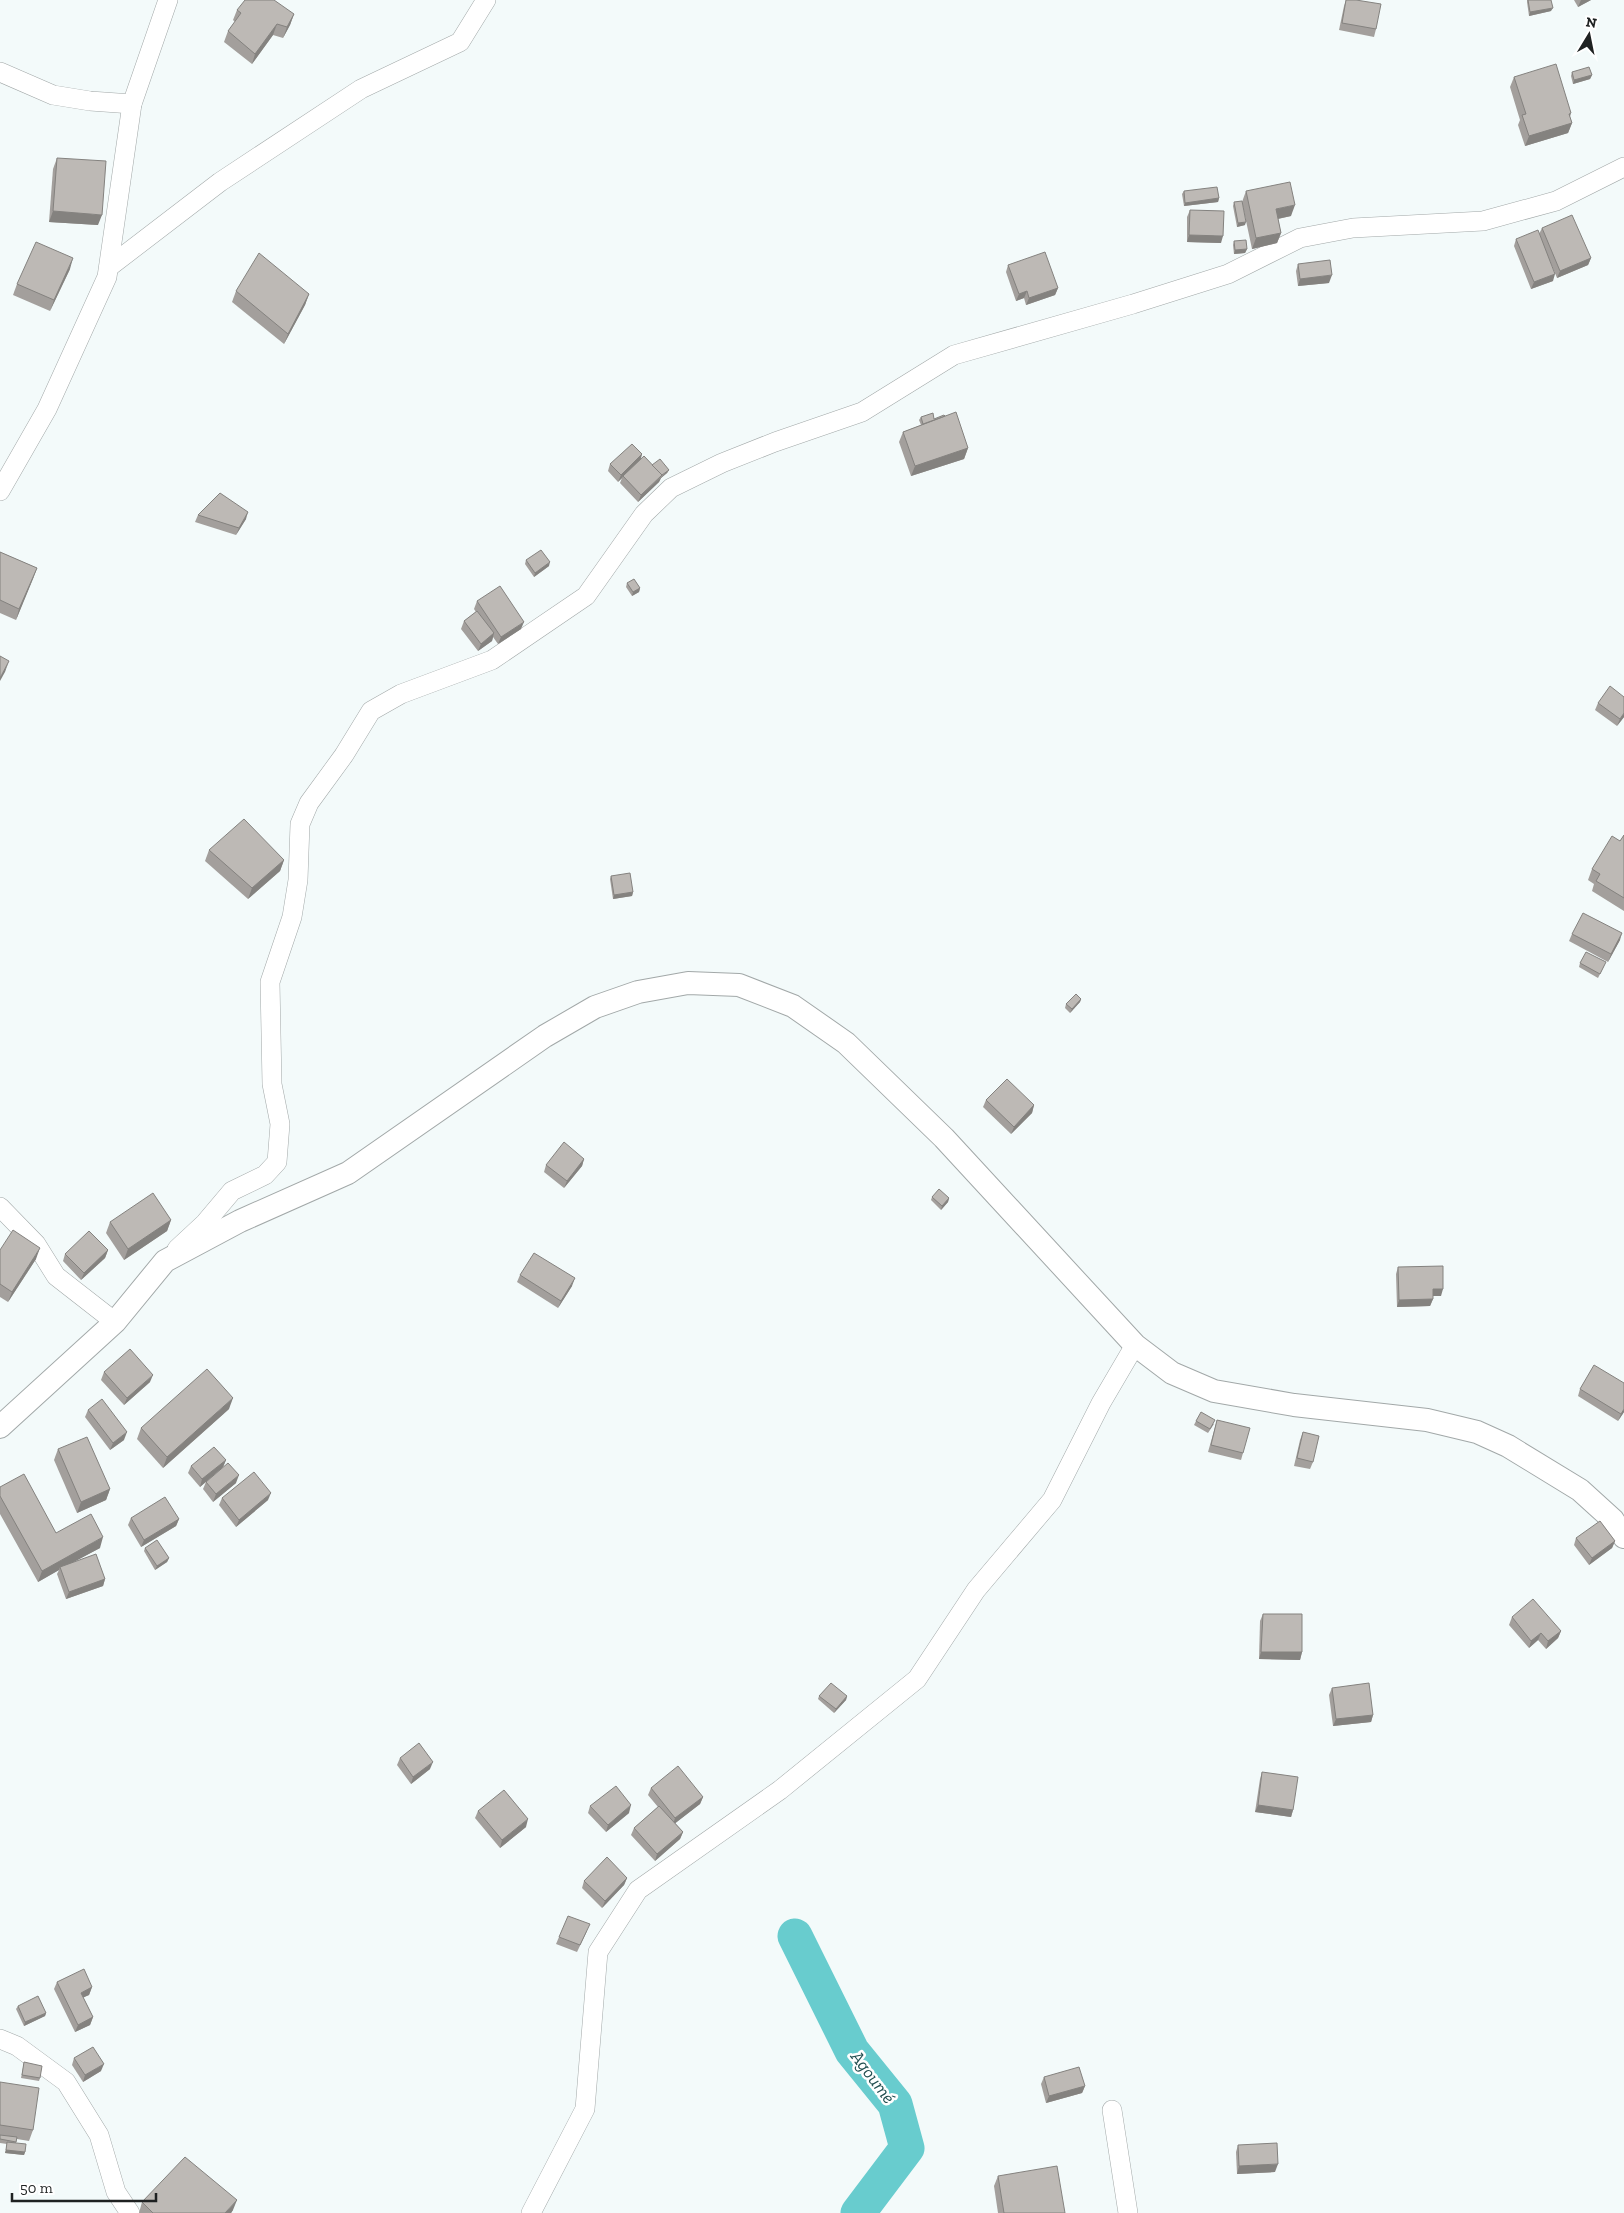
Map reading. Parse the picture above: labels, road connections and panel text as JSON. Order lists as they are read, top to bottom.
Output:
{
  "water": ["Agoumé"],
  "scale_bar": "50 m",
  "north": "top"
}
